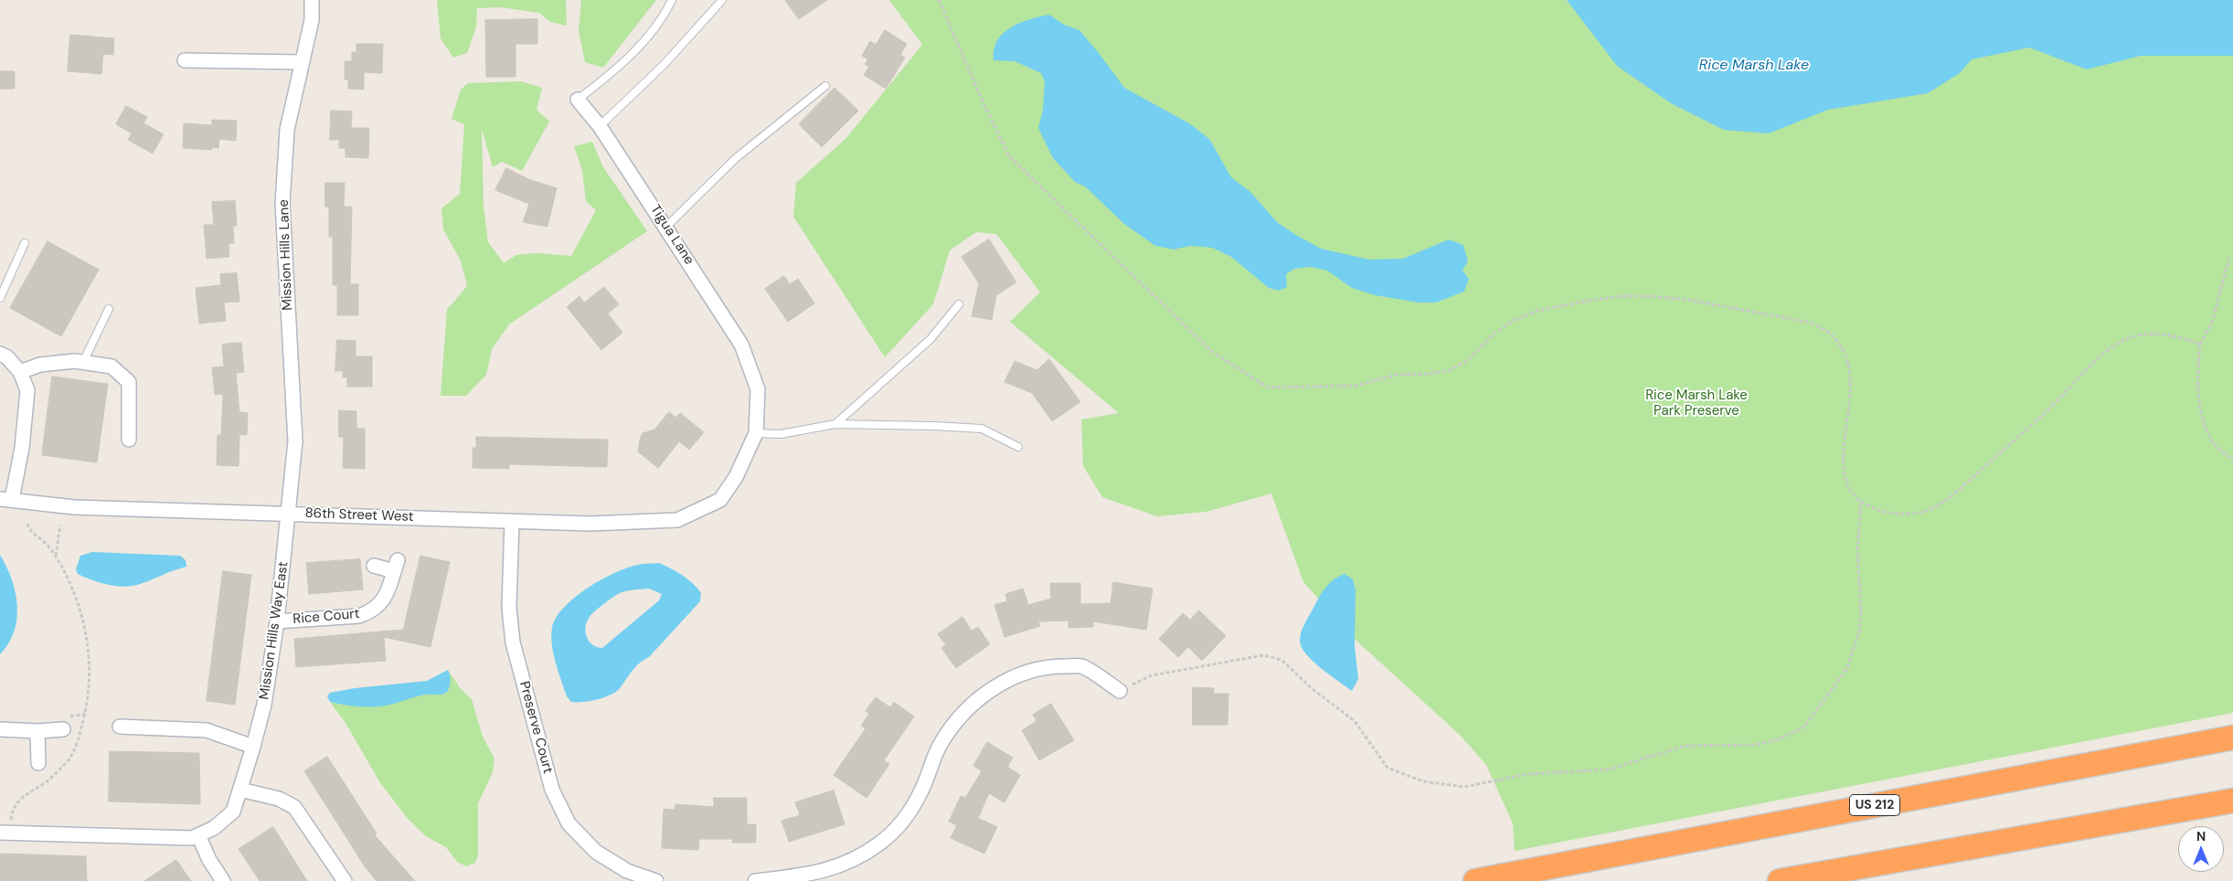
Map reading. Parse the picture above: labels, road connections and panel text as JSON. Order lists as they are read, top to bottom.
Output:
{
  "streets": {
    "highway": ["US 212"],
    "street": [
      "Tigua Lane",
      "Mission Hills Lane",
      "86th Street West",
      "Rice Court",
      "Mission Hills Way East",
      "Preserve Court"
    ]
  },
  "crossings": [
    ["Tigua Lane", "86th Street West"],
    ["Mission Hills Lane", "86th Street West"],
    ["Mission Hills Lane", "Mission Hills Way East"],
    ["86th Street West", "Mission Hills Way East"],
    ["86th Street West", "Preserve Court"],
    ["Rice Court", "Mission Hills Way East"]
  ],
  "water": ["Rice Marsh Lake"],
  "parks": ["Rice Marsh Lake Park Preserve"],
  "north": "top"
}
